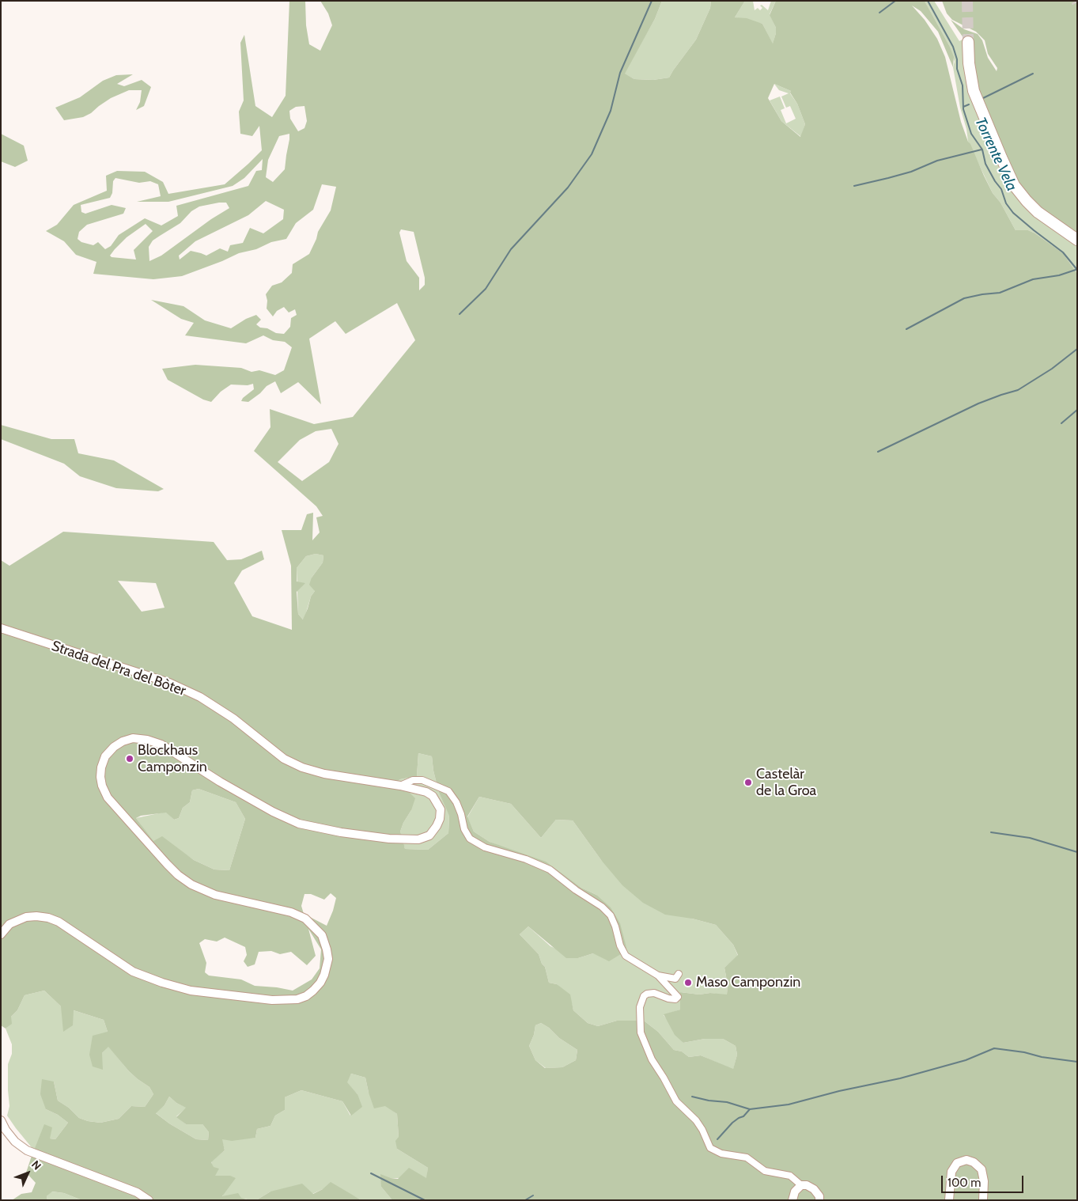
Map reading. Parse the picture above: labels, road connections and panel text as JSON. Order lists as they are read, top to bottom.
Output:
{
  "streets": {
    "main road": ["Strada del Pra del Bòter"]
  },
  "water": ["Torrente Vela"],
  "places": ["Blockhaus Camponzin", "Castelàr de la Groa", "Maso Camponzin"],
  "scale_bar": "100 m",
  "north": "top right"
}
